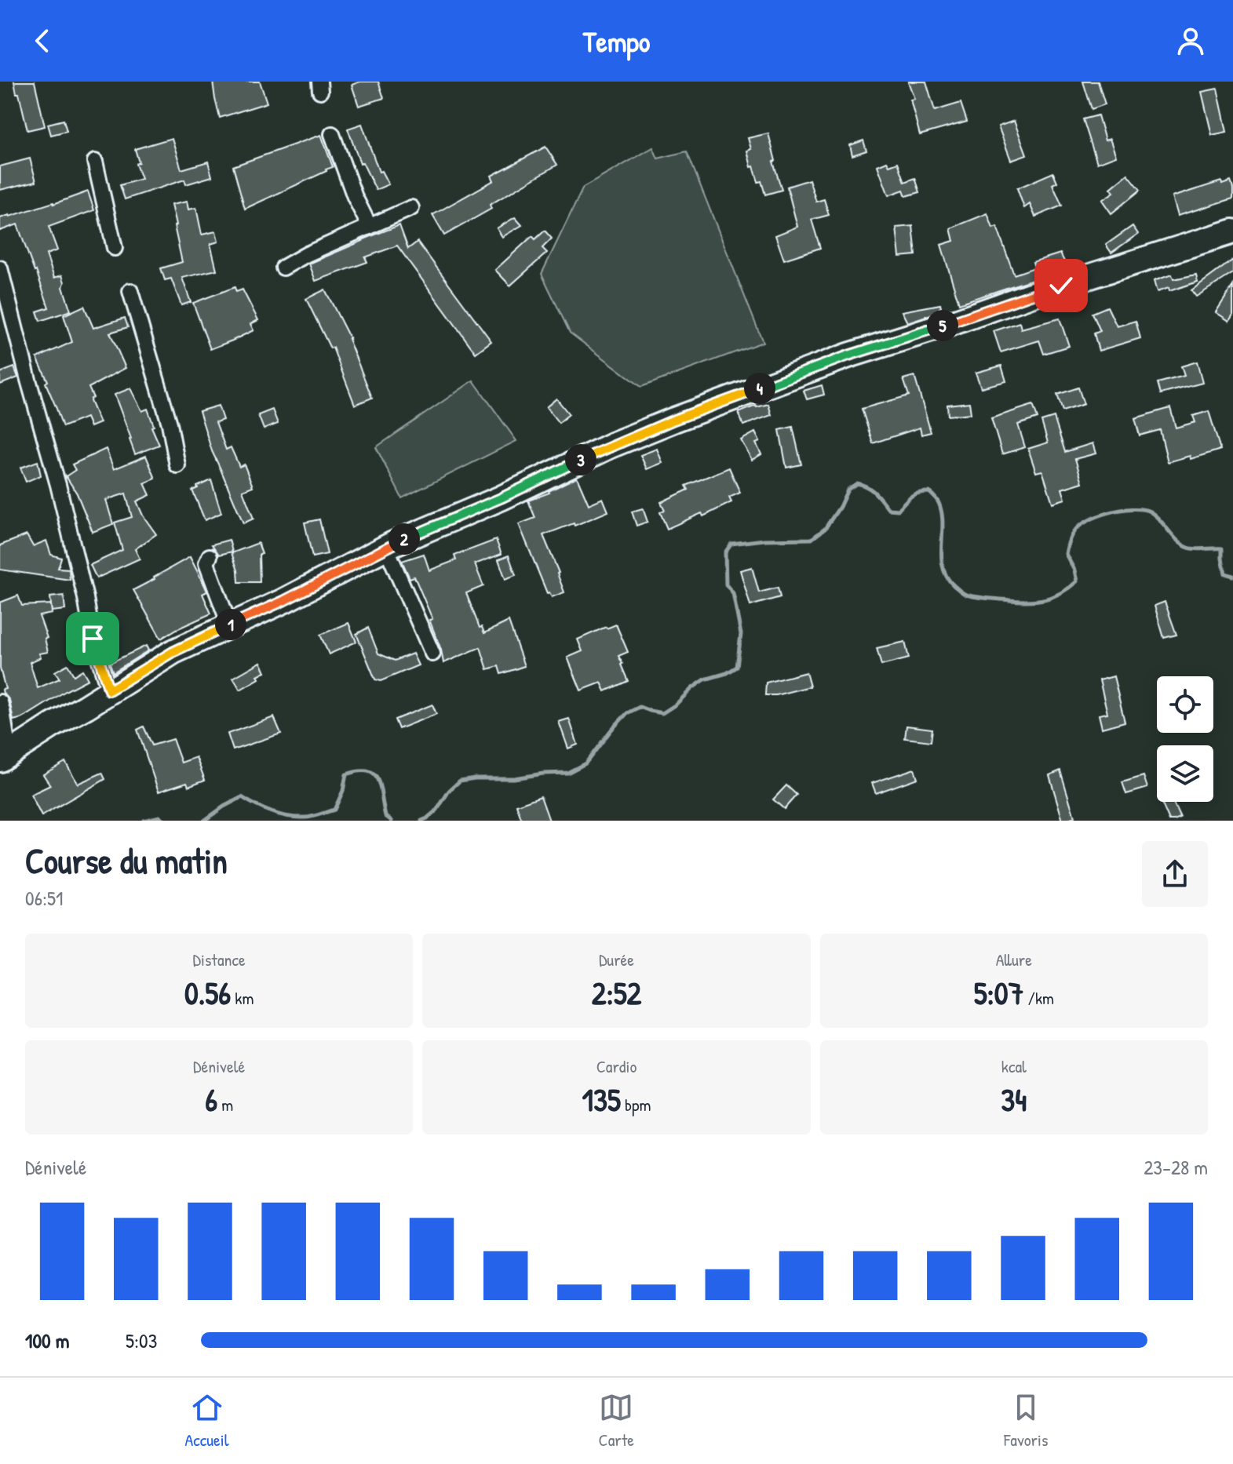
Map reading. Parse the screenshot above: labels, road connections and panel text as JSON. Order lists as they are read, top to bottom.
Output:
{
  "page": {
    "header": "Tempo",
    "pins": [
      "5",
      "4",
      "3",
      "2",
      "1"
    ],
    "heading": ["Course du matin", "06:51"],
    "stats": [
      ["Distance", "0.56 km"],
      ["Durée", "2:52"],
      ["Allure", "5:07 /km"],
      ["Dénivelé", "6 m"],
      ["Cardio", "135 bpm"],
      ["kcal", "34"]
    ],
    "chart": ["Dénivelé", "23–28 m"],
    "list": [
      {
        "name": "100 m",
        "note": "5:03"
      }
    ],
    "tabs": ["Accueil", "Carte", "Favoris"]
  }
}
